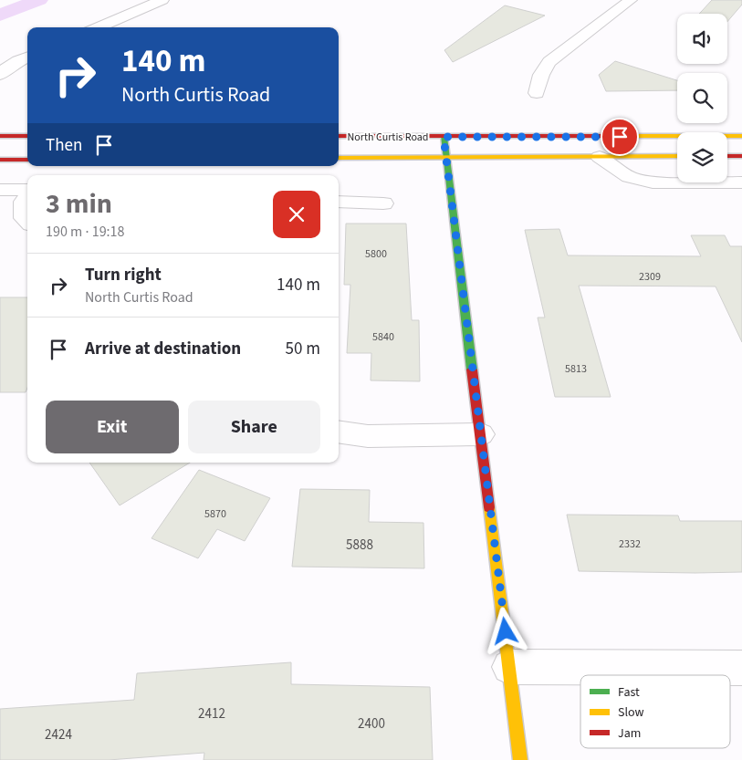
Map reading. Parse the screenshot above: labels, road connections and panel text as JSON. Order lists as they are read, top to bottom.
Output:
{
  "streets": {
    "main road": ["North Curtis Road"]
  },
  "house_numbers": [
    "5800",
    "2309",
    "5840",
    "5813",
    "5870",
    "2332",
    "5888",
    "2412",
    "2400",
    "2424"
  ],
  "legend": ["Fast", "Slow", "Jam"],
  "page": {
    "turn": ["140 m", "North Curtis Road"],
    "then": "Then",
    "heading": ["3 min", "190 m · 19:18"],
    "list": [
      {
        "name": "Turn right",
        "note": "North Curtis Road",
        "value": "140 m"
      },
      {
        "name": "Arrive at destination",
        "value": "50 m"
      }
    ],
    "buttons": ["Exit", "Share"]
  }
}
